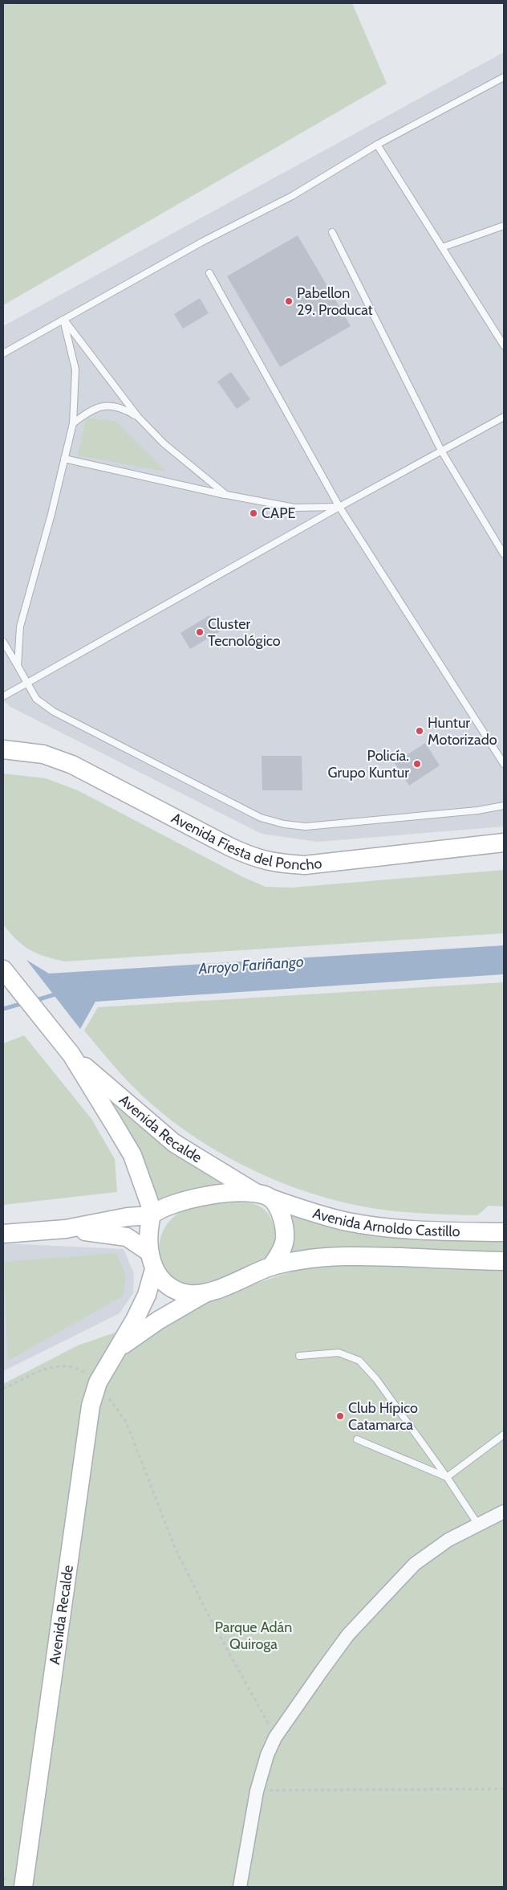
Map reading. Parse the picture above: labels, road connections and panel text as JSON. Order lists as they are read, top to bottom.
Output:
{
  "streets": {
    "main road": ["Avenida Fiesta del Poncho", "Avenida Recalde", "Avenida Arnoldo Castillo"]
  },
  "crossings": [
    ["Avenida Recalde", "Avenida Arnoldo Castillo"]
  ],
  "water": ["Arroyo Fariñango"],
  "parks": ["Parque Adán Quiroga"],
  "places": [
    "Pabellon 29. Producat",
    "CAPE",
    "Cluster Tecnológico",
    "Huntur Motorizado",
    "Policía. Grupo Kuntur",
    "Club Hípico Catamarca"
  ]
}
